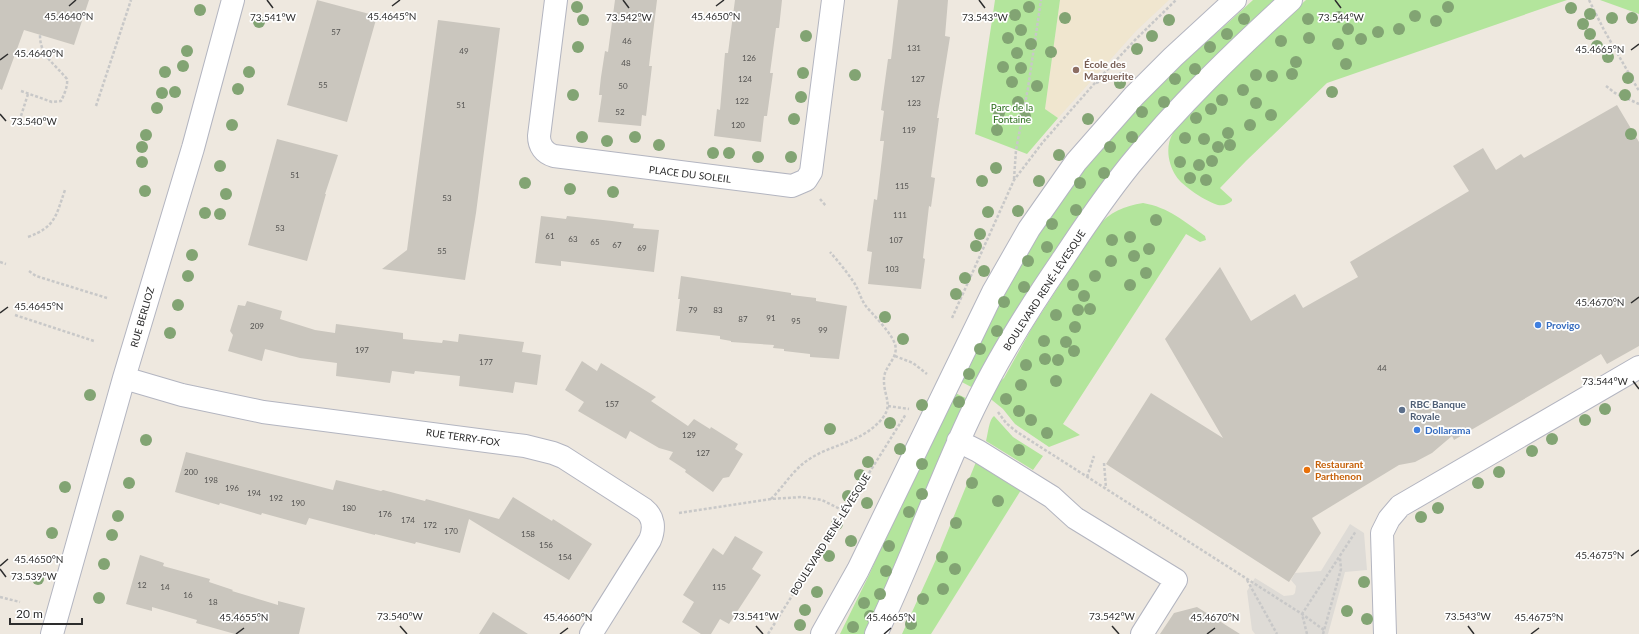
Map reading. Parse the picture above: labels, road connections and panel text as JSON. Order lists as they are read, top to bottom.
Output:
{
  "streets": {
    "street": [
      "PLACE DU SOLEIL",
      "BOULEVARD RENÉ-LÉVESQUE",
      "RUE BERLIOZ",
      "RUE TERRY-FOX"
    ]
  },
  "crossings": [
    ["RUE BERLIOZ", "RUE TERRY-FOX"]
  ],
  "parks": ["Parc de la Fontaine"],
  "places": [
    "École des Marguerite",
    "Provigo",
    "RBC Banque Royale",
    "Dollarama",
    "Restaurant Parthenon"
  ],
  "house_numbers": [
    "57",
    "46",
    "131",
    "49",
    "126",
    "48",
    "124",
    "127",
    "55",
    "50",
    "122",
    "123",
    "51",
    "52",
    "120",
    "119",
    "51",
    "115",
    "53",
    "111",
    "53",
    "61",
    "63",
    "107",
    "65",
    "67",
    "69",
    "55",
    "103",
    "79",
    "83",
    "91",
    "87",
    "95",
    "209",
    "99",
    "197",
    "177",
    "44",
    "157",
    "129",
    "127",
    "200",
    "198",
    "196",
    "194",
    "192",
    "190",
    "180",
    "176",
    "174",
    "172",
    "170",
    "158",
    "156",
    "154",
    "12",
    "14",
    "115",
    "16",
    "18"
  ],
  "scale_bar": "20 m",
  "coordinates": [
    "45.4640°N",
    "45.4645°N",
    "45.4650°N",
    "73.541°W",
    "73.542°W",
    "73.543°W",
    "73.544°W",
    "45.4665°N",
    "73.540°W",
    "45.4670°N",
    "45.4675°N",
    "73.539°W",
    "45.4655°N",
    "45.4660°N"
  ]
}
